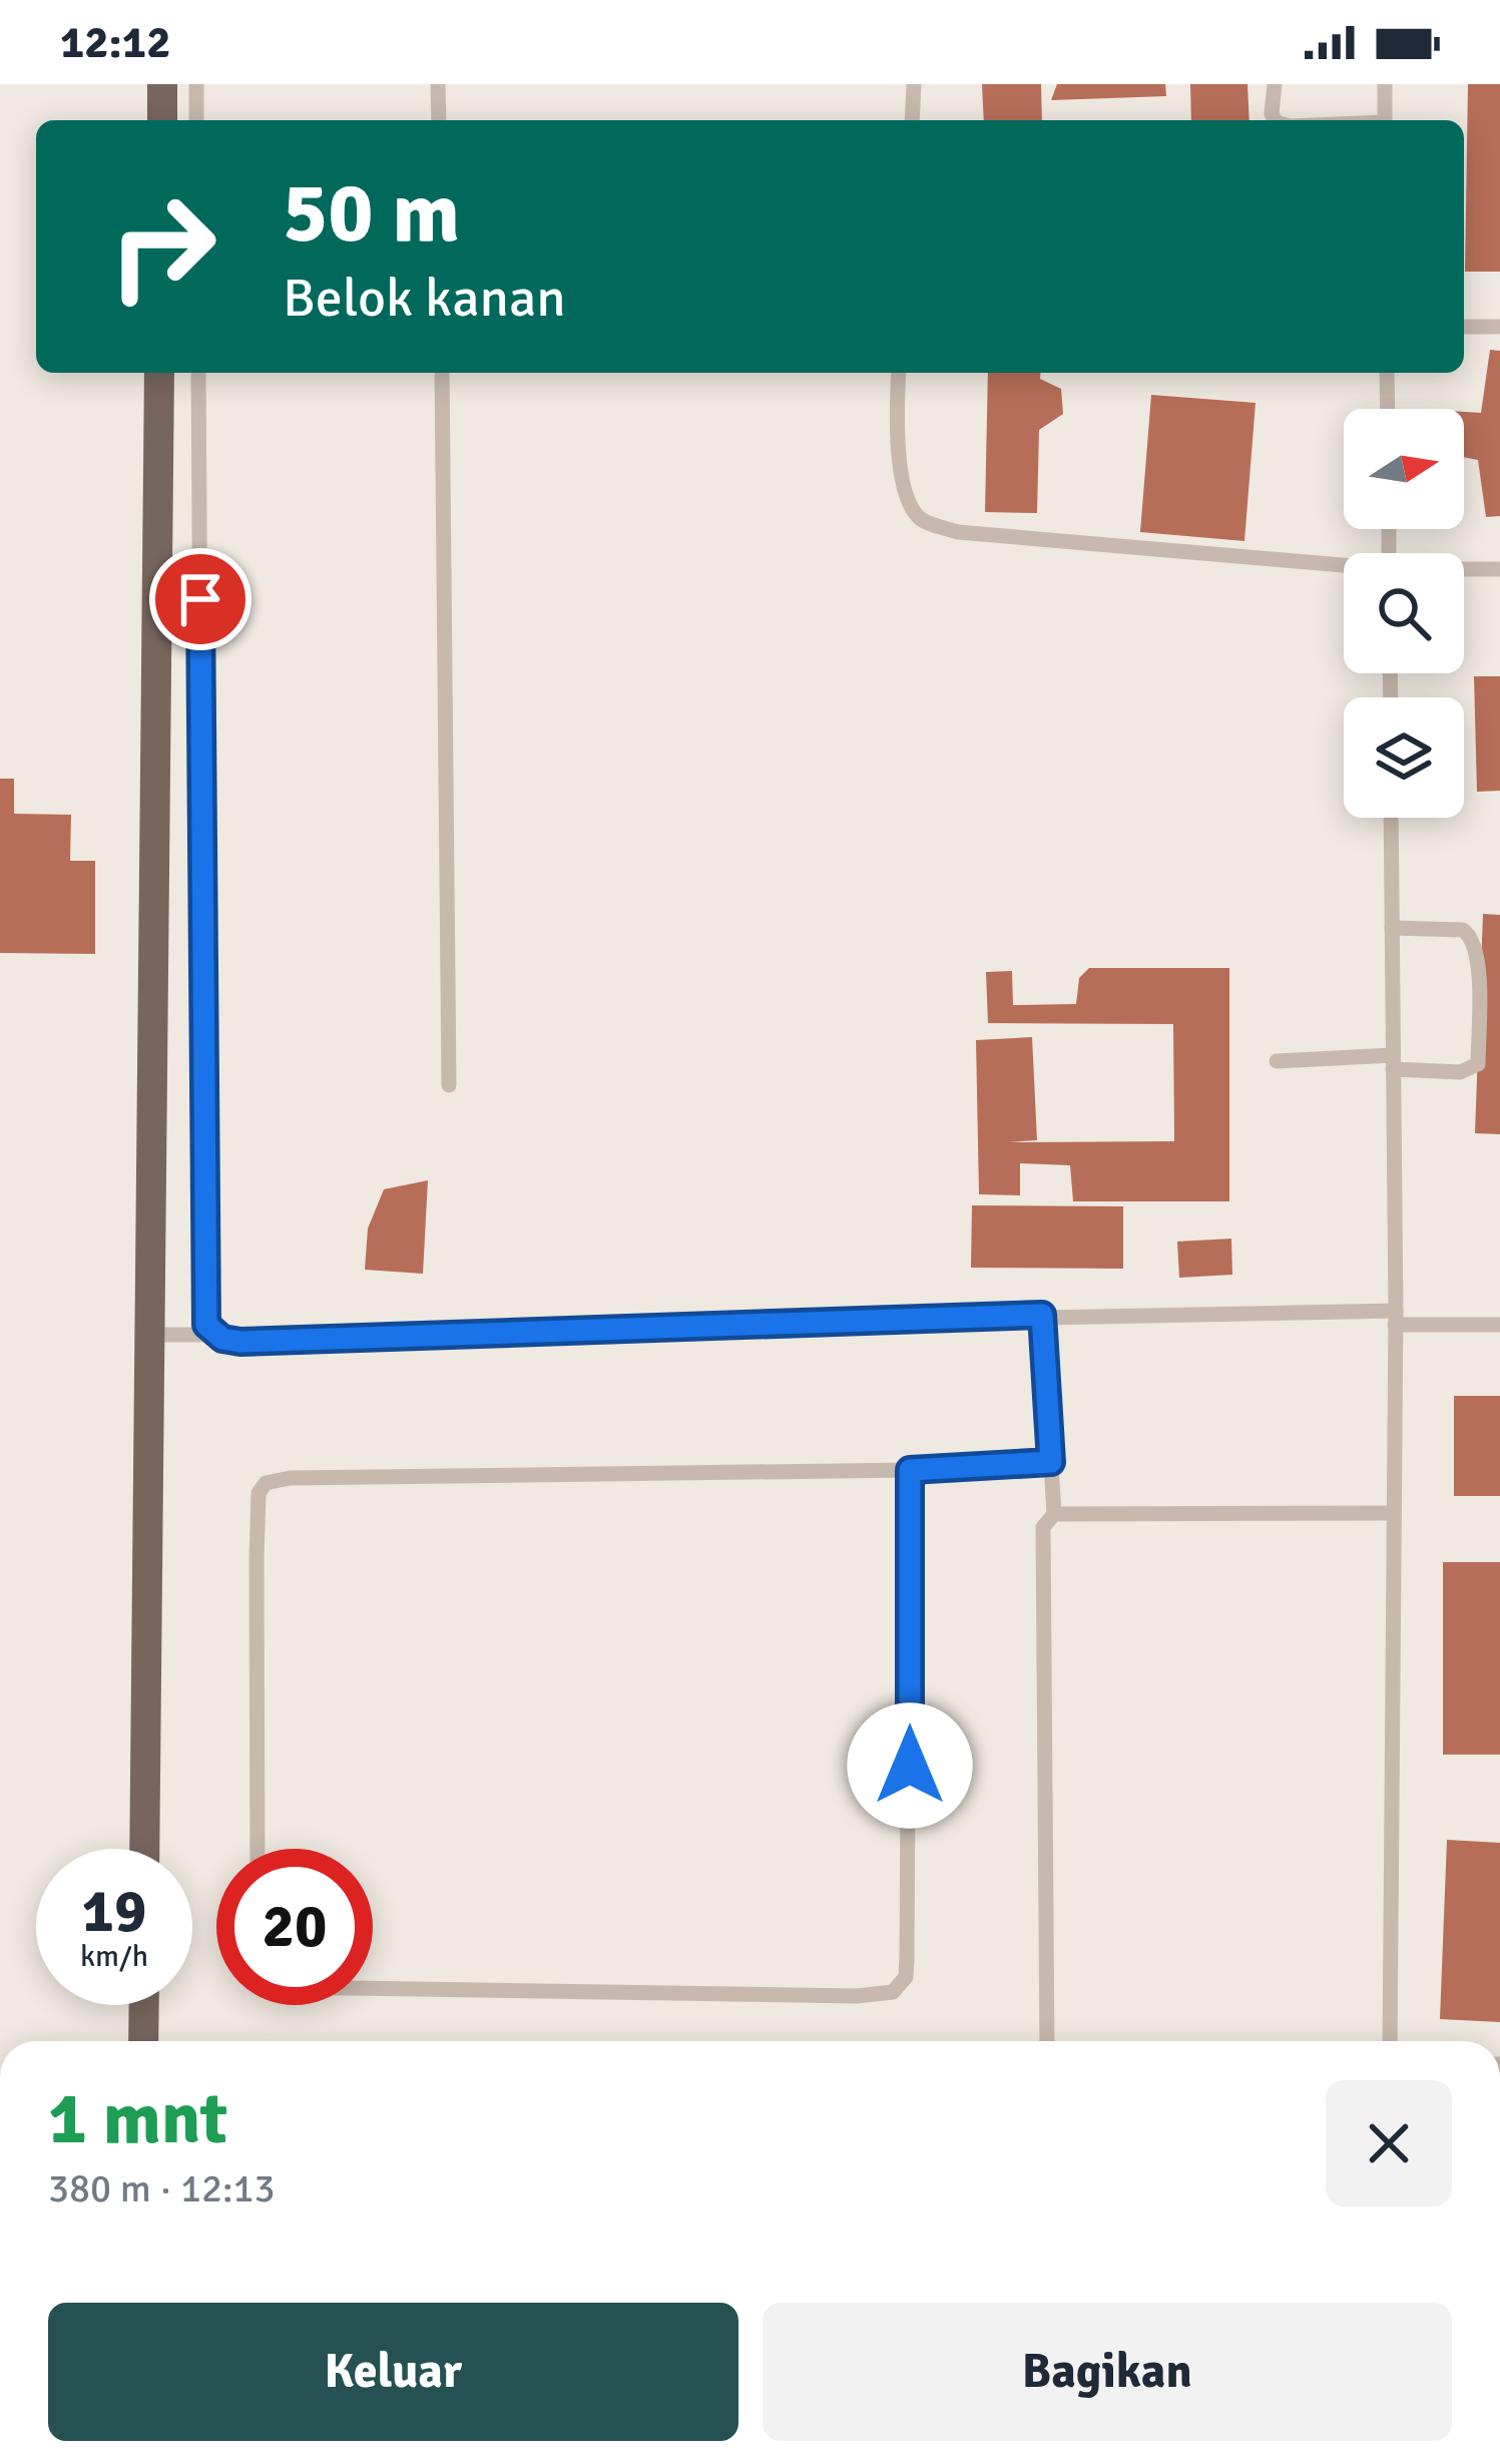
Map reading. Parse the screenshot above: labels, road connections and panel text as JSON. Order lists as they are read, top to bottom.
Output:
{
  "north": "right",
  "page": {
    "status": "12:12",
    "turn": ["50 m", "Belok kanan"],
    "speed": "19 km/h",
    "limit": "20",
    "heading": ["1 mnt", "380 m · 12:13"],
    "buttons": ["Keluar", "Bagikan"]
  }
}
